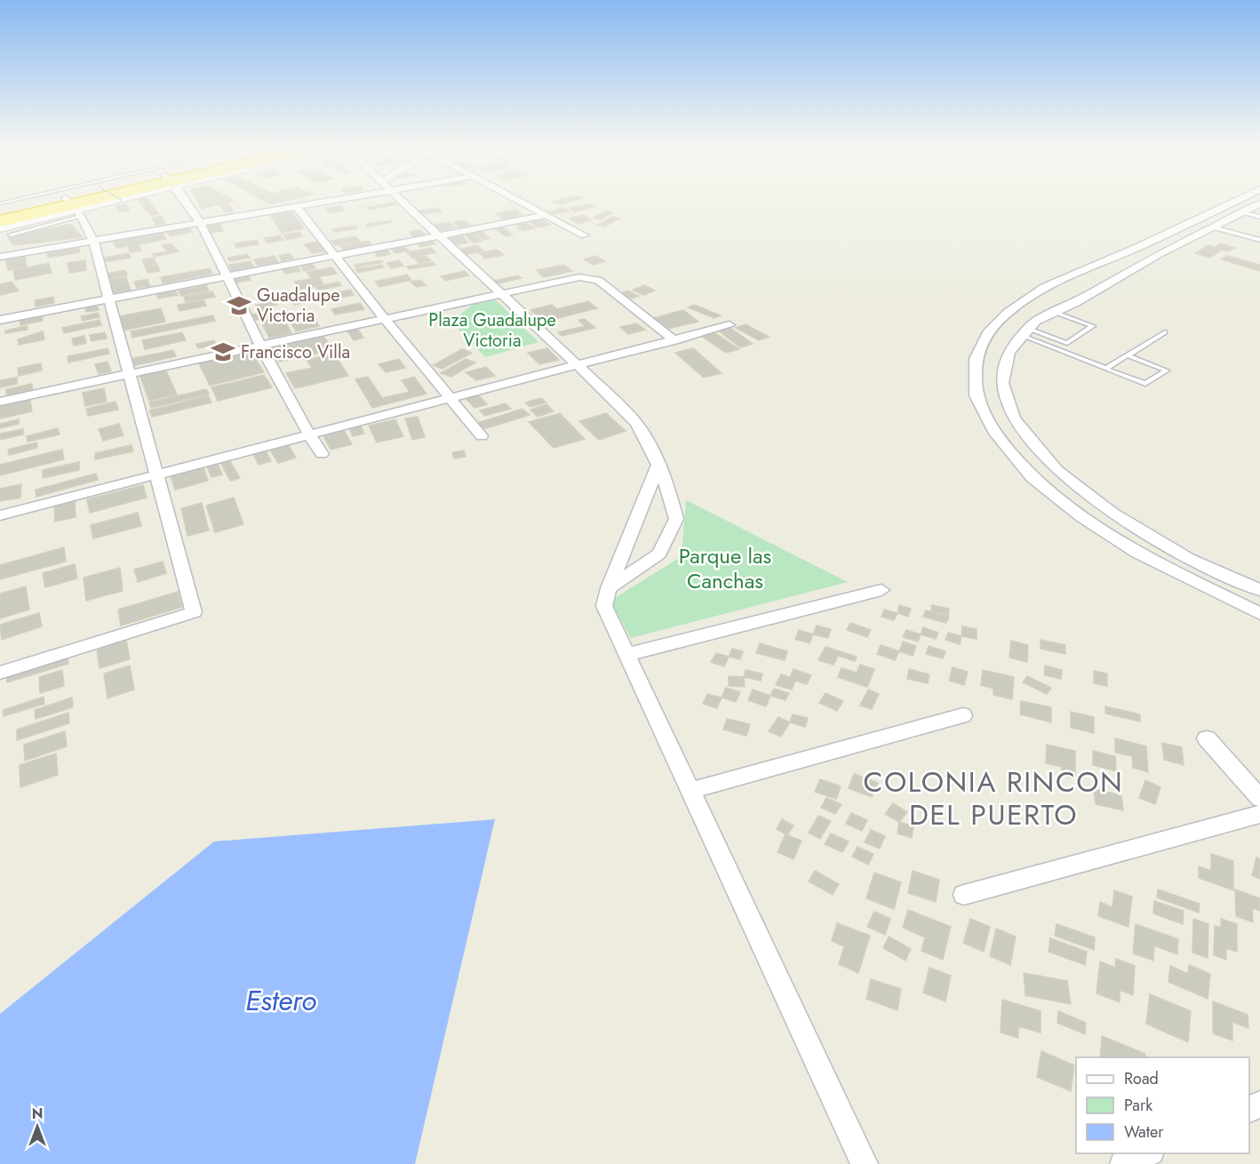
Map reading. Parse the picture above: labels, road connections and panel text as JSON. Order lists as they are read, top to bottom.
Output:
{
  "districts": ["COLONIA RINCON DEL PUERTO"],
  "water": ["Estero"],
  "parks": ["Plaza Guadalupe Victoria", "Parque las Canchas"],
  "places": {
    "school or university": ["Guadalupe Victoria", "Francisco Villa"]
  },
  "legend": ["Road", "Park", "Water"],
  "north": "top"
}
